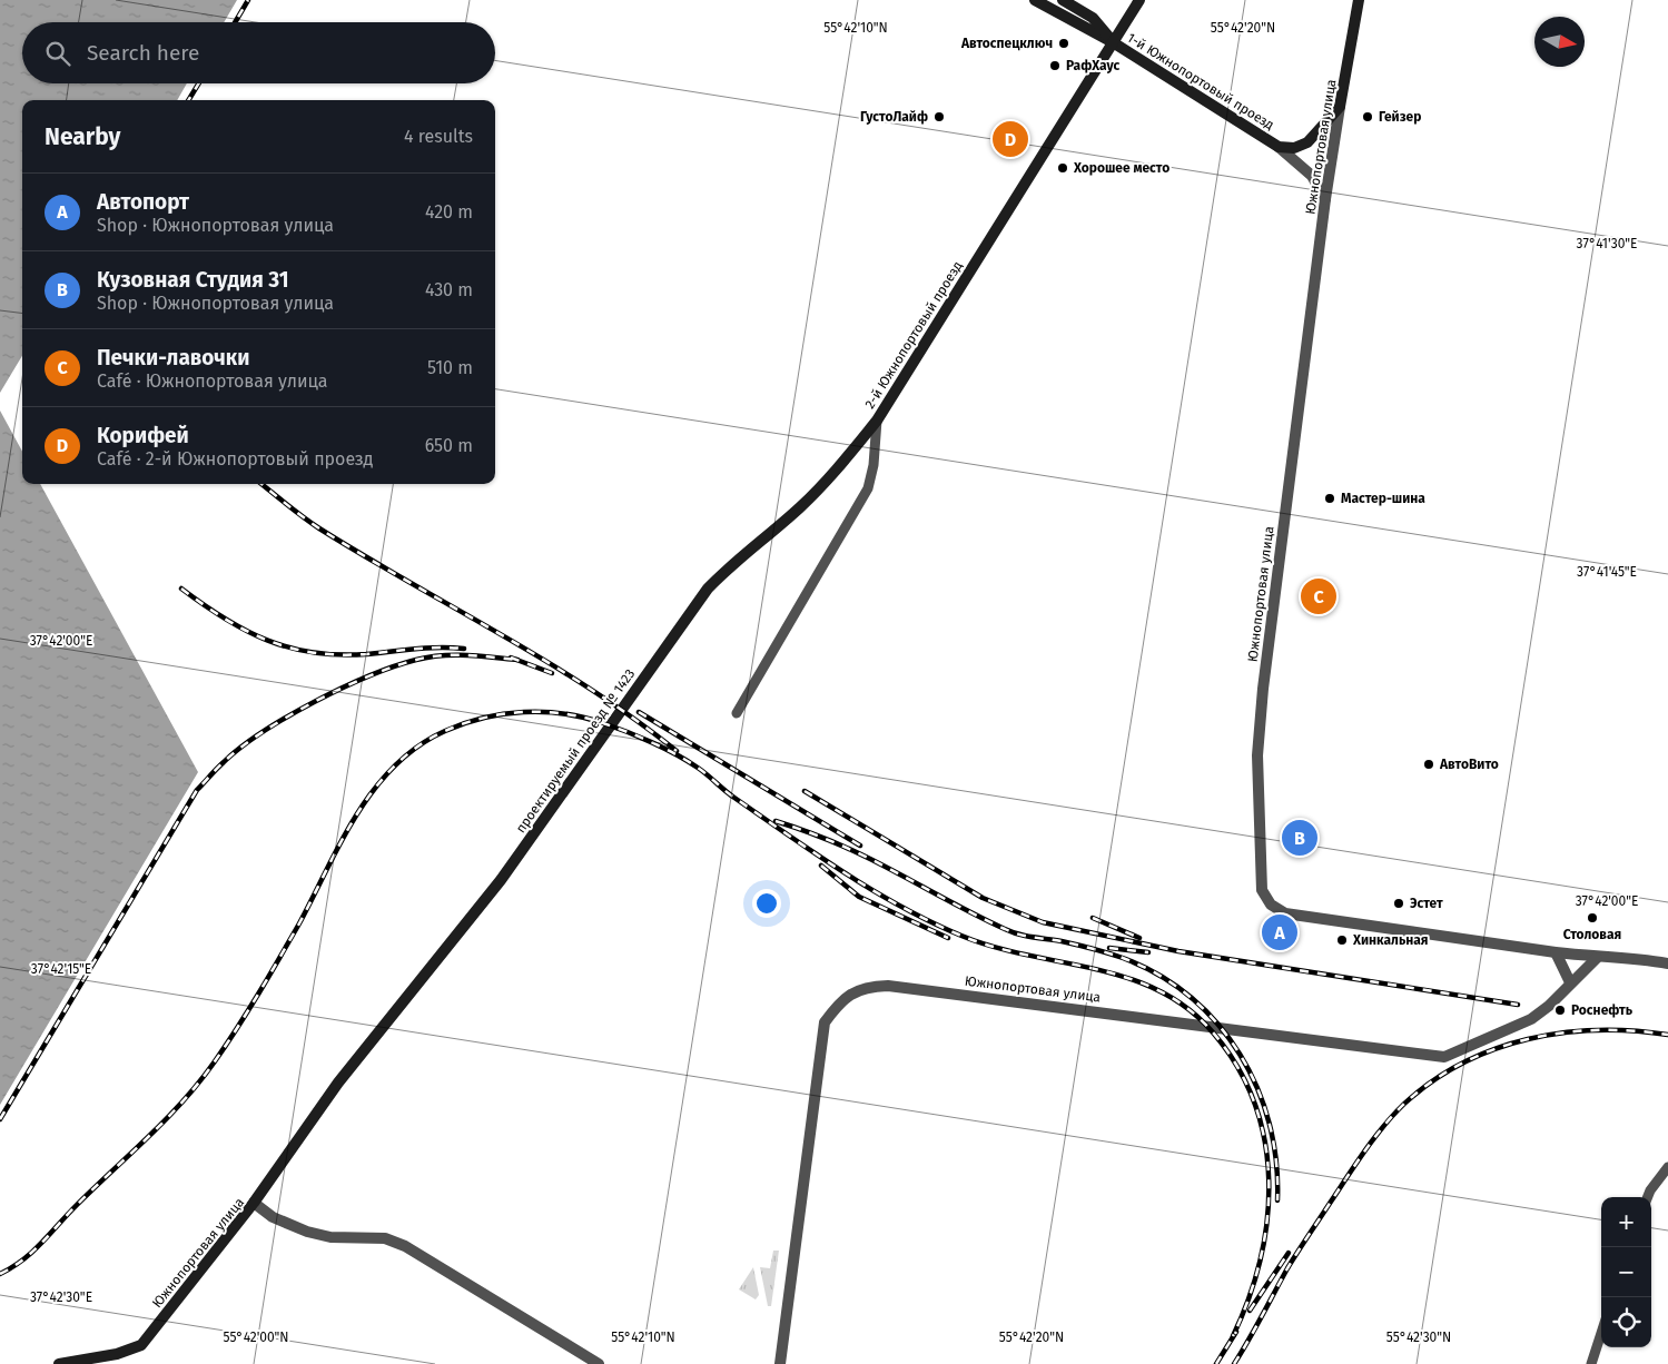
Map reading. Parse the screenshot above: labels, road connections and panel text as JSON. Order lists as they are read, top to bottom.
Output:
{
  "streets": {
    "main road": [
      "1-й Южнопортовый проезд",
      "Южнопортовая улица",
      "2-й Южнопортовый проезд",
      "проектируемый проезд № 1423"
    ]
  },
  "crossings": [
    ["1-й Южнопортовый проезд", "Южнопортовая улица"],
    ["1-й Южнопортовый проезд", "2-й Южнопортовый проезд"],
    ["Южнопортовая улица", "проектируемый проезд № 1423"],
    ["2-й Южнопортовый проезд", "проектируемый проезд № 1423"]
  ],
  "places": [
    "Автоспецключ",
    "РафХаус",
    "ГустоЛайф",
    "Гейзер",
    "Хорошее место",
    "Мастер-шина",
    "АвтоВито",
    "Эстет",
    "Столовая",
    "Хинкальная",
    "Роснефть"
  ],
  "north": "right",
  "page": {
    "search": "Search here",
    "heading": ["Nearby", "4 results"],
    "pins": [
      "D",
      "C",
      "B",
      "A"
    ],
    "list": [
      {
        "mark": "A",
        "name": "Автопорт",
        "note": "Shop · Южнопортовая улица",
        "value": "420 m"
      },
      {
        "mark": "B",
        "name": "Кузовная Студия 31",
        "note": "Shop · Южнопортовая улица",
        "value": "430 m"
      },
      {
        "mark": "C",
        "name": "Печки-лавочки",
        "note": "Café · Южнопортовая улица",
        "value": "510 m"
      },
      {
        "mark": "D",
        "name": "Корифей",
        "note": "Café · 2-й Южнопортовый проезд",
        "value": "650 m"
      }
    ],
    "map_buttons": ["+", "−"]
  },
  "coordinates": [
    "55°42'10\"N",
    "55°42'20\"N",
    "37°41'30\"E",
    "37°41'45\"E",
    "37°42'00\"E",
    "37°42'15\"E",
    "37°42'30\"E",
    "55°42'00\"N",
    "55°42'30\"N"
  ]
}
